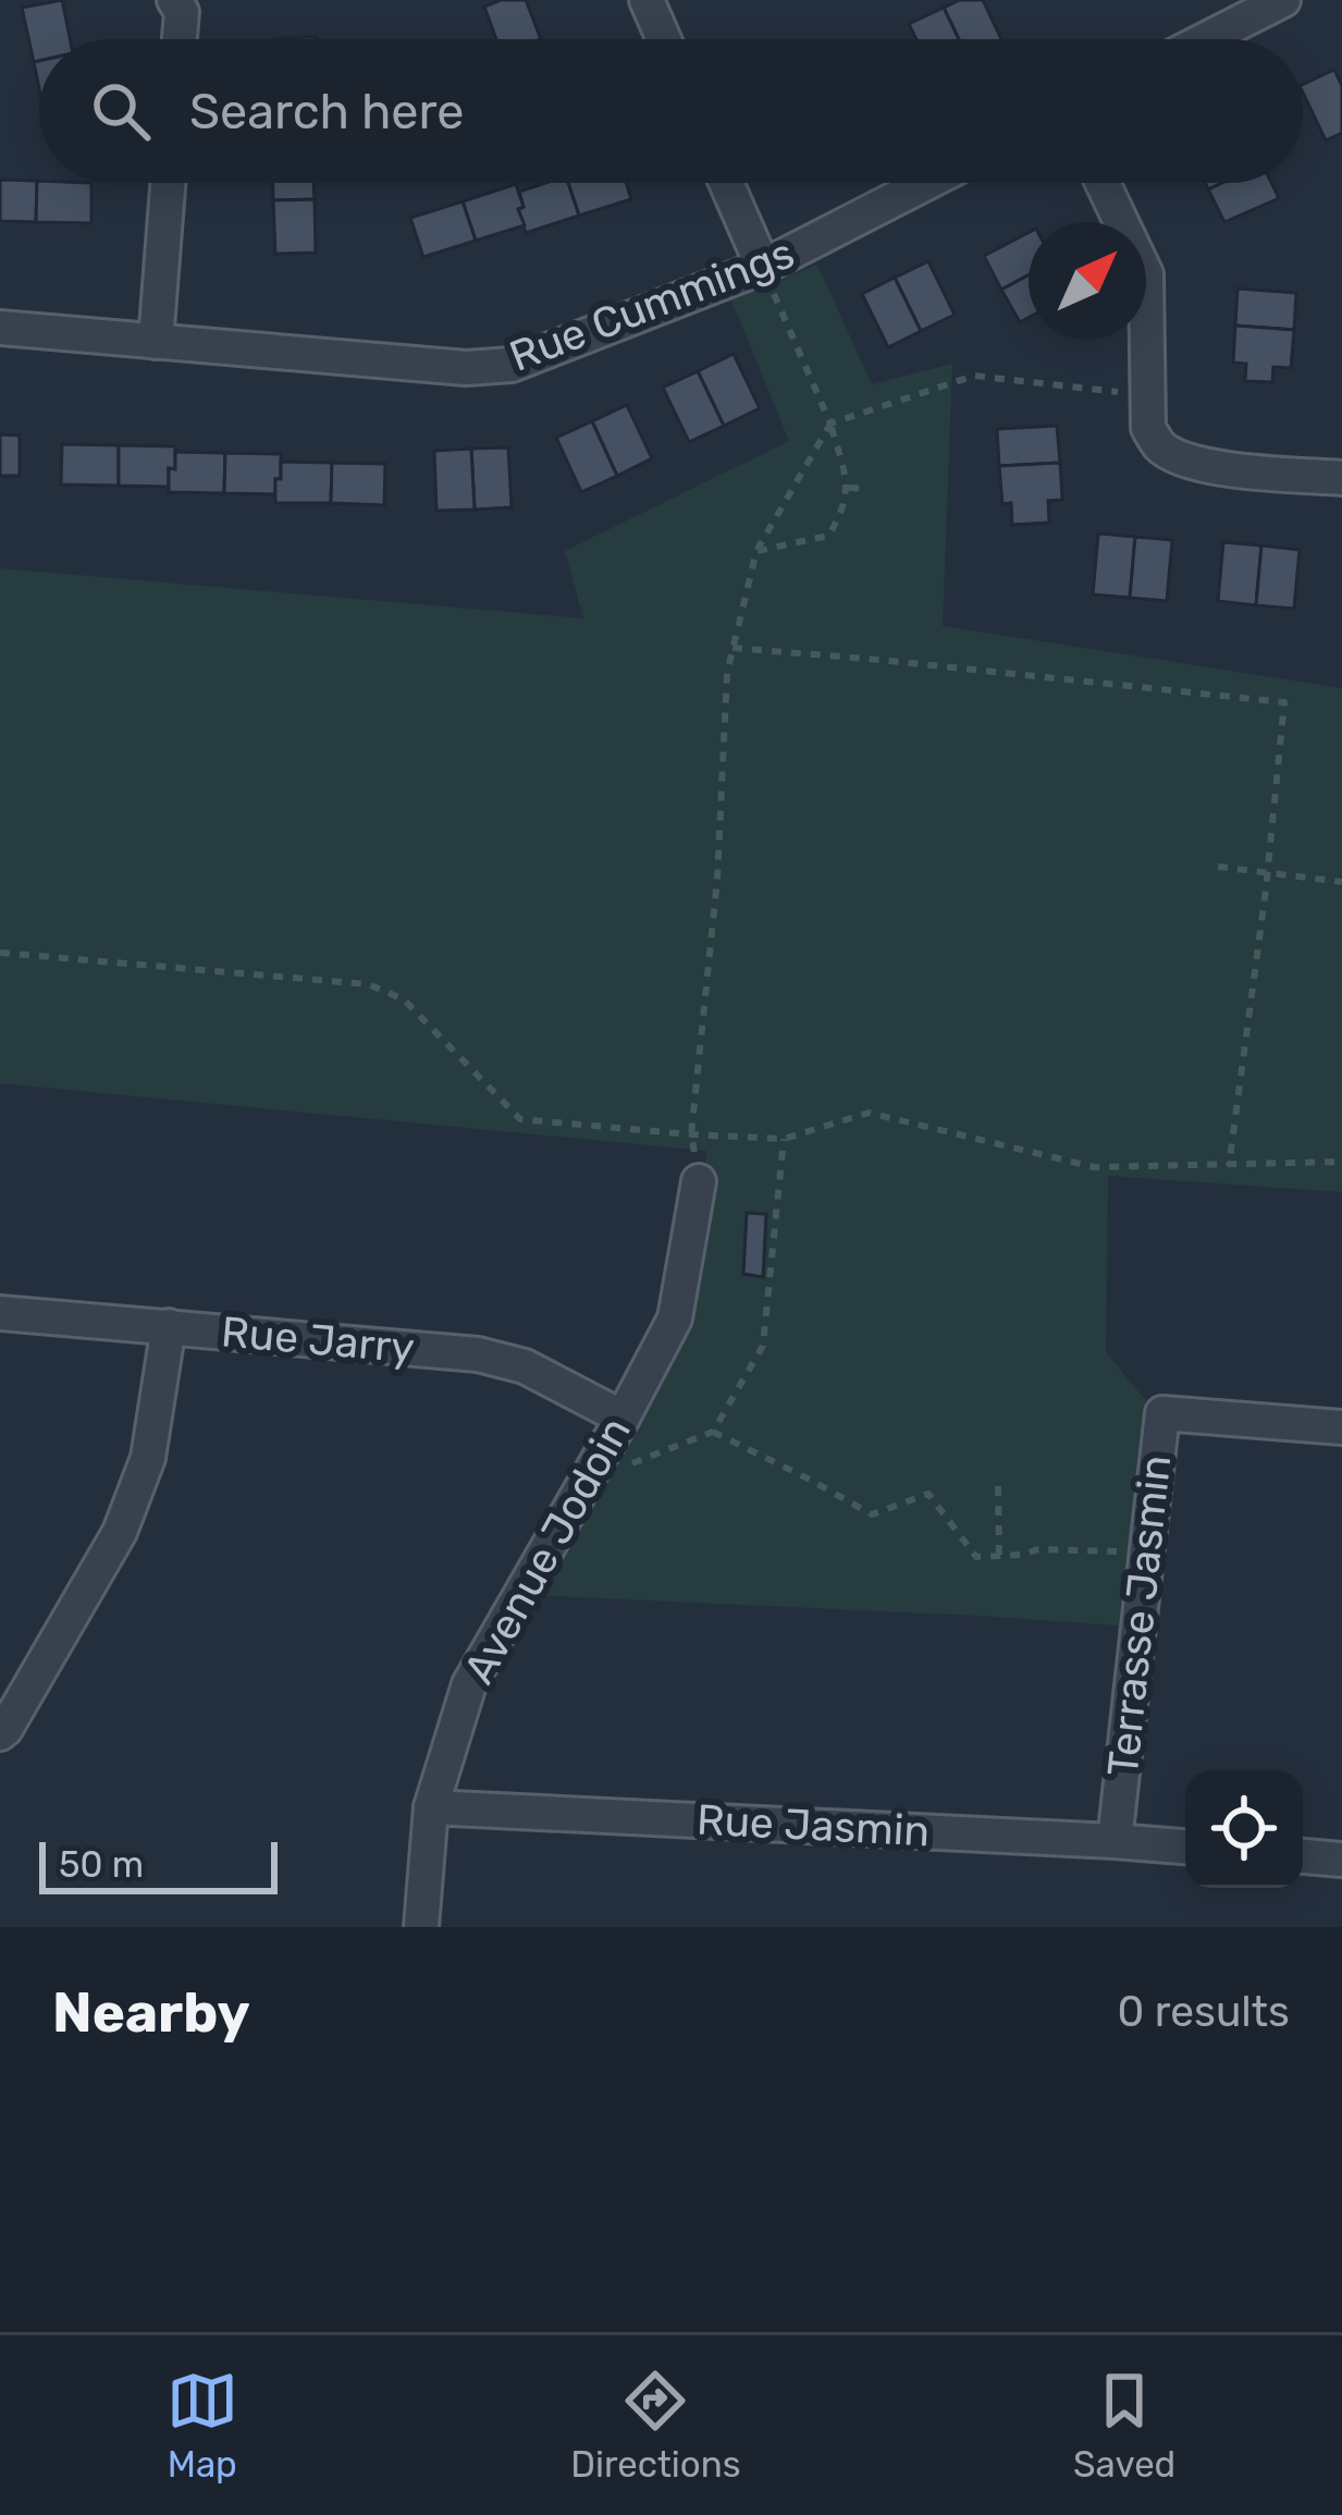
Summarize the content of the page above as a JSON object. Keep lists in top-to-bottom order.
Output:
{
  "streets": {
    "street": [
      "Rue Cummings",
      "Rue Jarry",
      "Avenue Jodoin",
      "Terrasse Jasmin",
      "Rue Jasmin"
    ]
  },
  "crossings": [
    ["Rue Jarry", "Avenue Jodoin"],
    ["Avenue Jodoin", "Rue Jasmin"],
    ["Terrasse Jasmin", "Rue Jasmin"]
  ],
  "scale_bar": "50 m",
  "north": "top right",
  "page": {
    "search": "Search here",
    "scale": "50 m",
    "heading": ["Nearby", "0 results"],
    "nav": ["Map", "Directions", "Saved"]
  }
}
